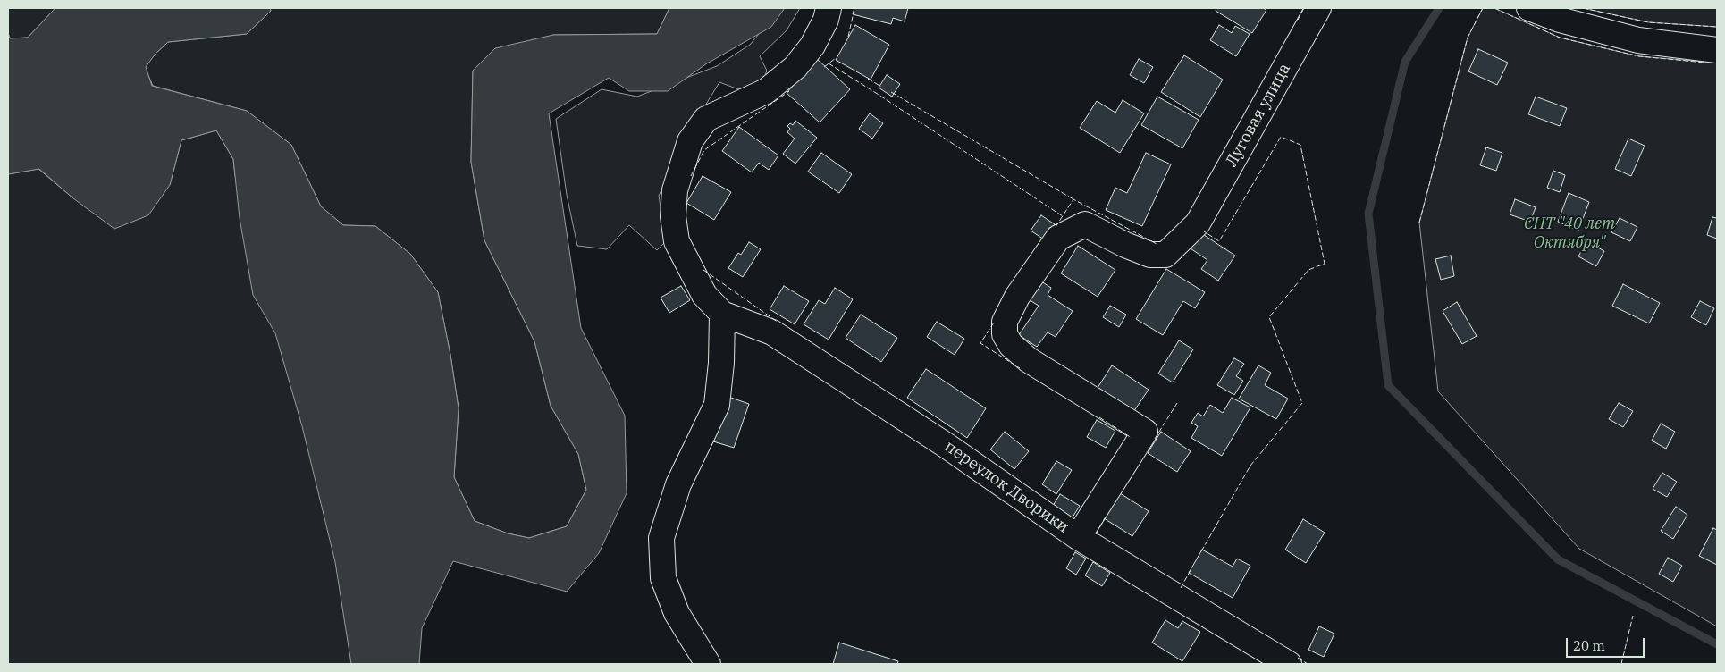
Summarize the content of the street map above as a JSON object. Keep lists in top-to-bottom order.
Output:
{
  "streets": {
    "street": ["Луговая улица", "переулок Дворики"]
  },
  "crossings": [
    ["Луговая улица", "переулок Дворики"]
  ],
  "parks": ["СНТ \"40 лет Октября\""],
  "scale_bar": "20 m"
}
